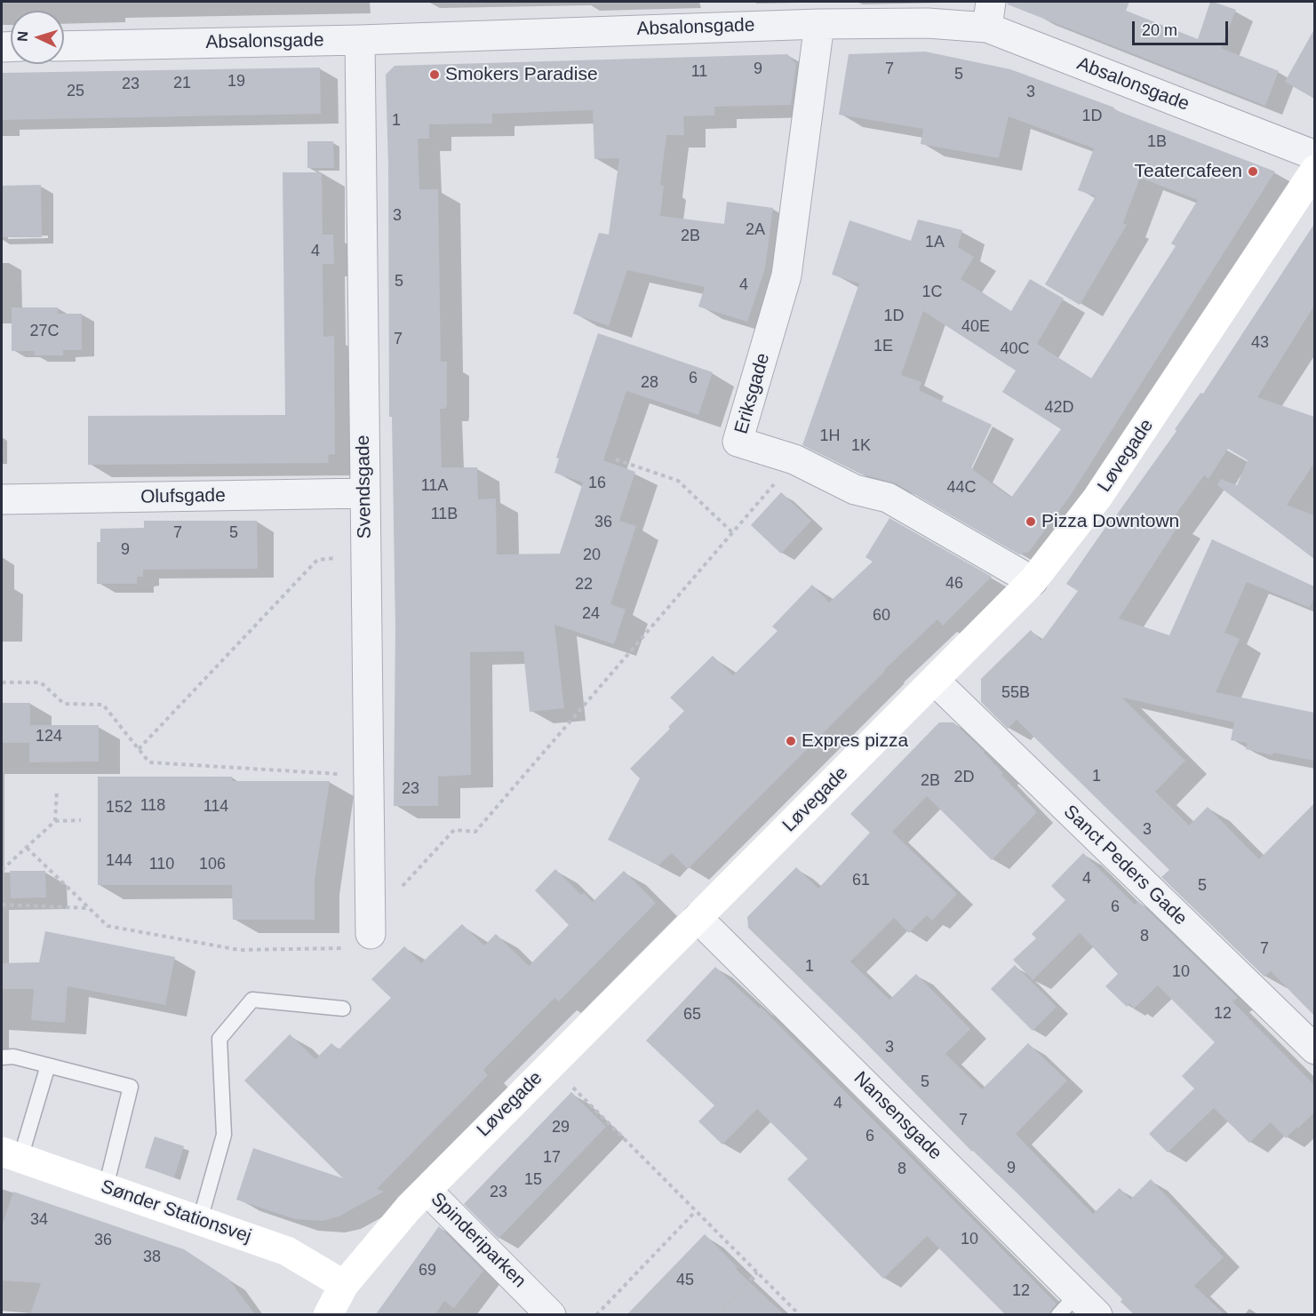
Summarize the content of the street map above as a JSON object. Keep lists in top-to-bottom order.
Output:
{
  "streets": {
    "street": [
      "Absalonsgade",
      "Eriksgade",
      "Løvegade",
      "Svendsgade",
      "Olufsgade",
      "Sanct Peders Gade",
      "Nansensgade",
      "Sønder Stationsvej",
      "Spinderiparken"
    ]
  },
  "crossings": [
    ["Absalonsgade", "Eriksgade"],
    ["Absalonsgade", "Svendsgade"],
    ["Eriksgade", "Løvegade"],
    ["Løvegade", "Sanct Peders Gade"],
    ["Løvegade", "Nansensgade"],
    ["Løvegade", "Sønder Stationsvej"],
    ["Løvegade", "Spinderiparken"],
    ["Svendsgade", "Olufsgade"]
  ],
  "places": [
    "Smokers Paradise",
    "Teatercafeen",
    "Pizza Downtown",
    "Expres pizza"
  ],
  "house_numbers": [
    "9",
    "7",
    "11",
    "5",
    "19",
    "21",
    "23",
    "25",
    "3",
    "1D",
    "1",
    "1B",
    "3",
    "2A",
    "2B",
    "1A",
    "4",
    "5",
    "4",
    "1C",
    "1D",
    "40E",
    "27C",
    "7",
    "43",
    "1E",
    "40C",
    "6",
    "28",
    "42D",
    "1H",
    "1K",
    "16",
    "11A",
    "44C",
    "11B",
    "36",
    "7",
    "5",
    "9",
    "20",
    "46",
    "22",
    "24",
    "60",
    "55B",
    "124",
    "1",
    "2D",
    "2B",
    "23",
    "118",
    "114",
    "152",
    "3",
    "144",
    "110",
    "106",
    "4",
    "61",
    "5",
    "6",
    "8",
    "7",
    "1",
    "10",
    "12",
    "65",
    "3",
    "5",
    "4",
    "7",
    "29",
    "6",
    "17",
    "9",
    "8",
    "15",
    "23",
    "34",
    "10",
    "36",
    "38",
    "69",
    "45",
    "12"
  ],
  "scale_bar": "20 m",
  "north": "left"
}
